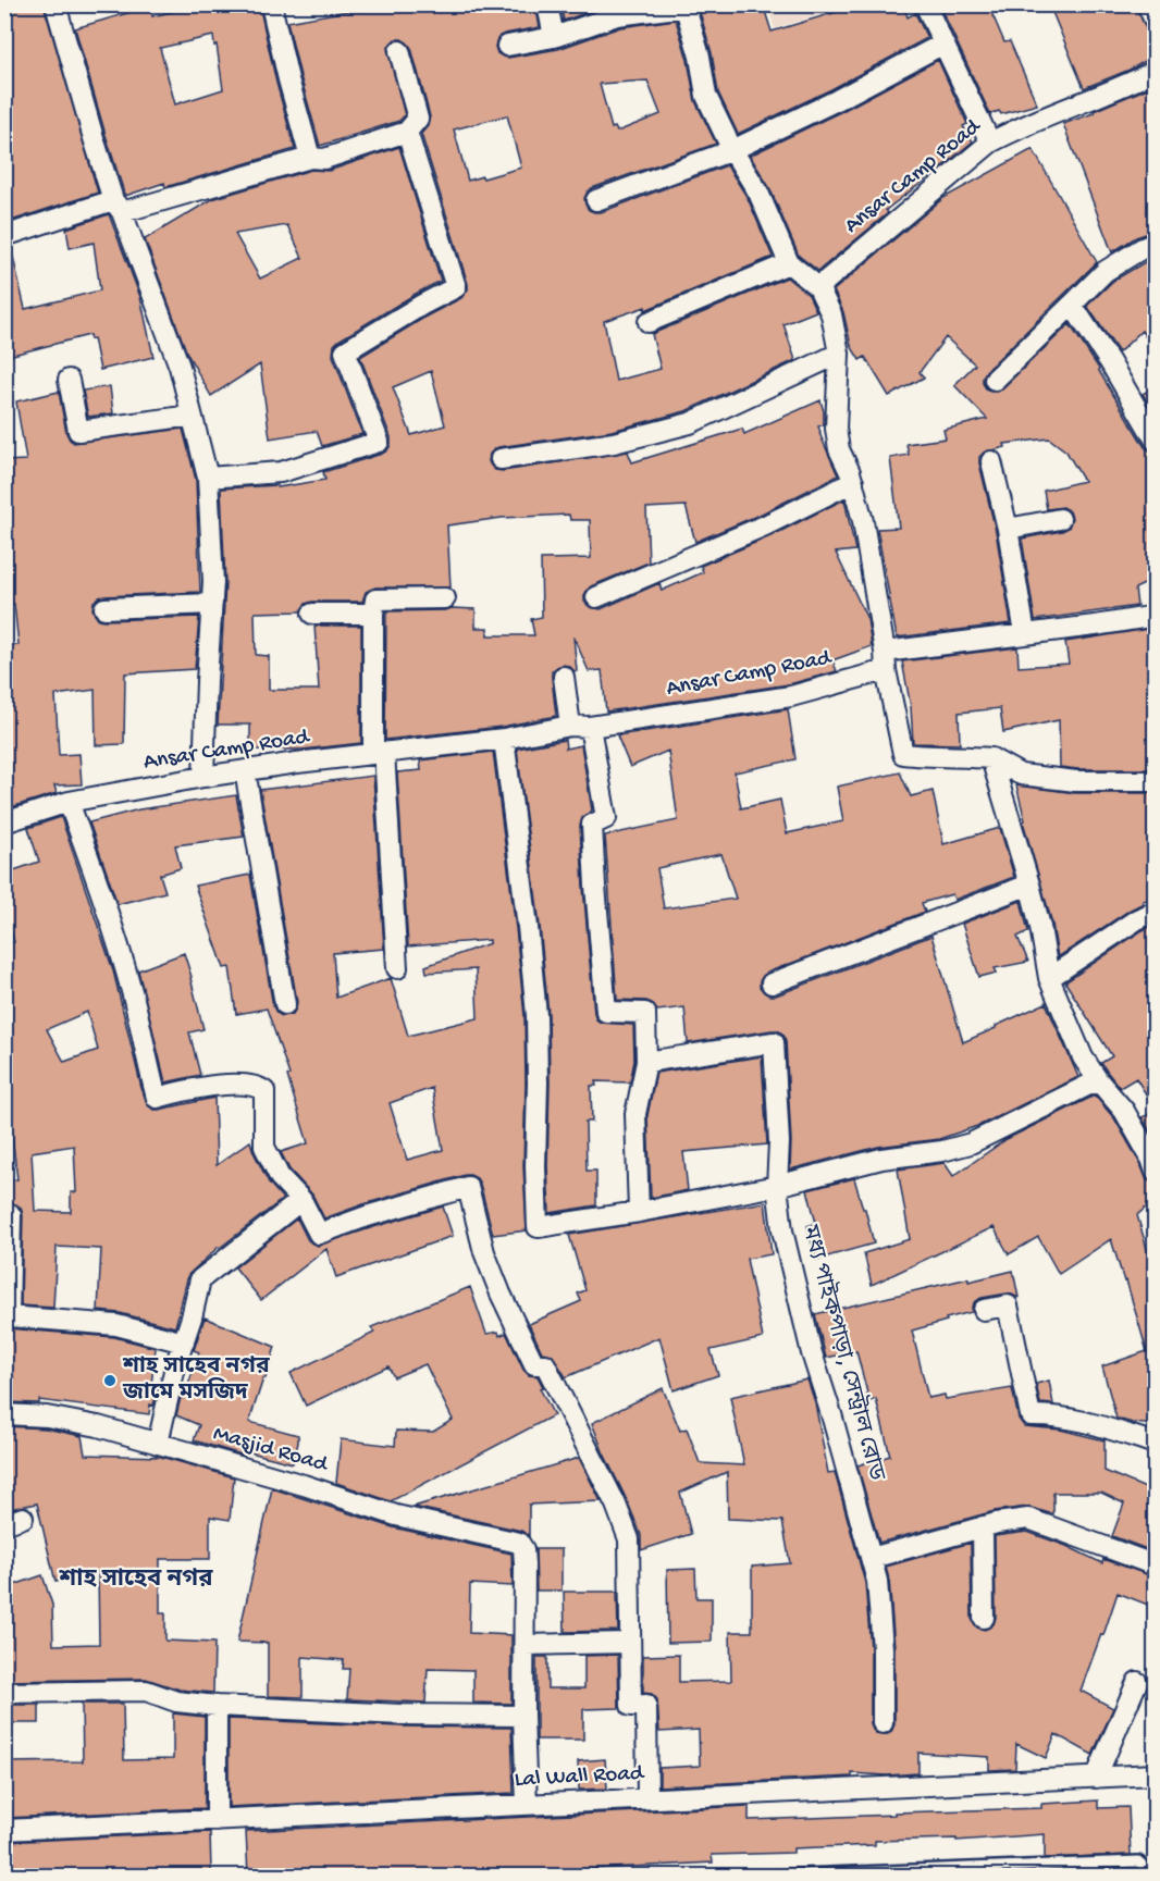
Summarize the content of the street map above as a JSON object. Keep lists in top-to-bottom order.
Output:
{
  "streets": {
    "street": [
      "Ansar Camp Road",
      "মধ্য পাইকপাড়া, সেন্ট্রাল রোড",
      "Masjid Road",
      "Lal Wall Road"
    ]
  },
  "districts": ["শাহ সাহেব নগর"],
  "places": ["শাহ সাহেব নগর জামে মসজিদ"]
}
